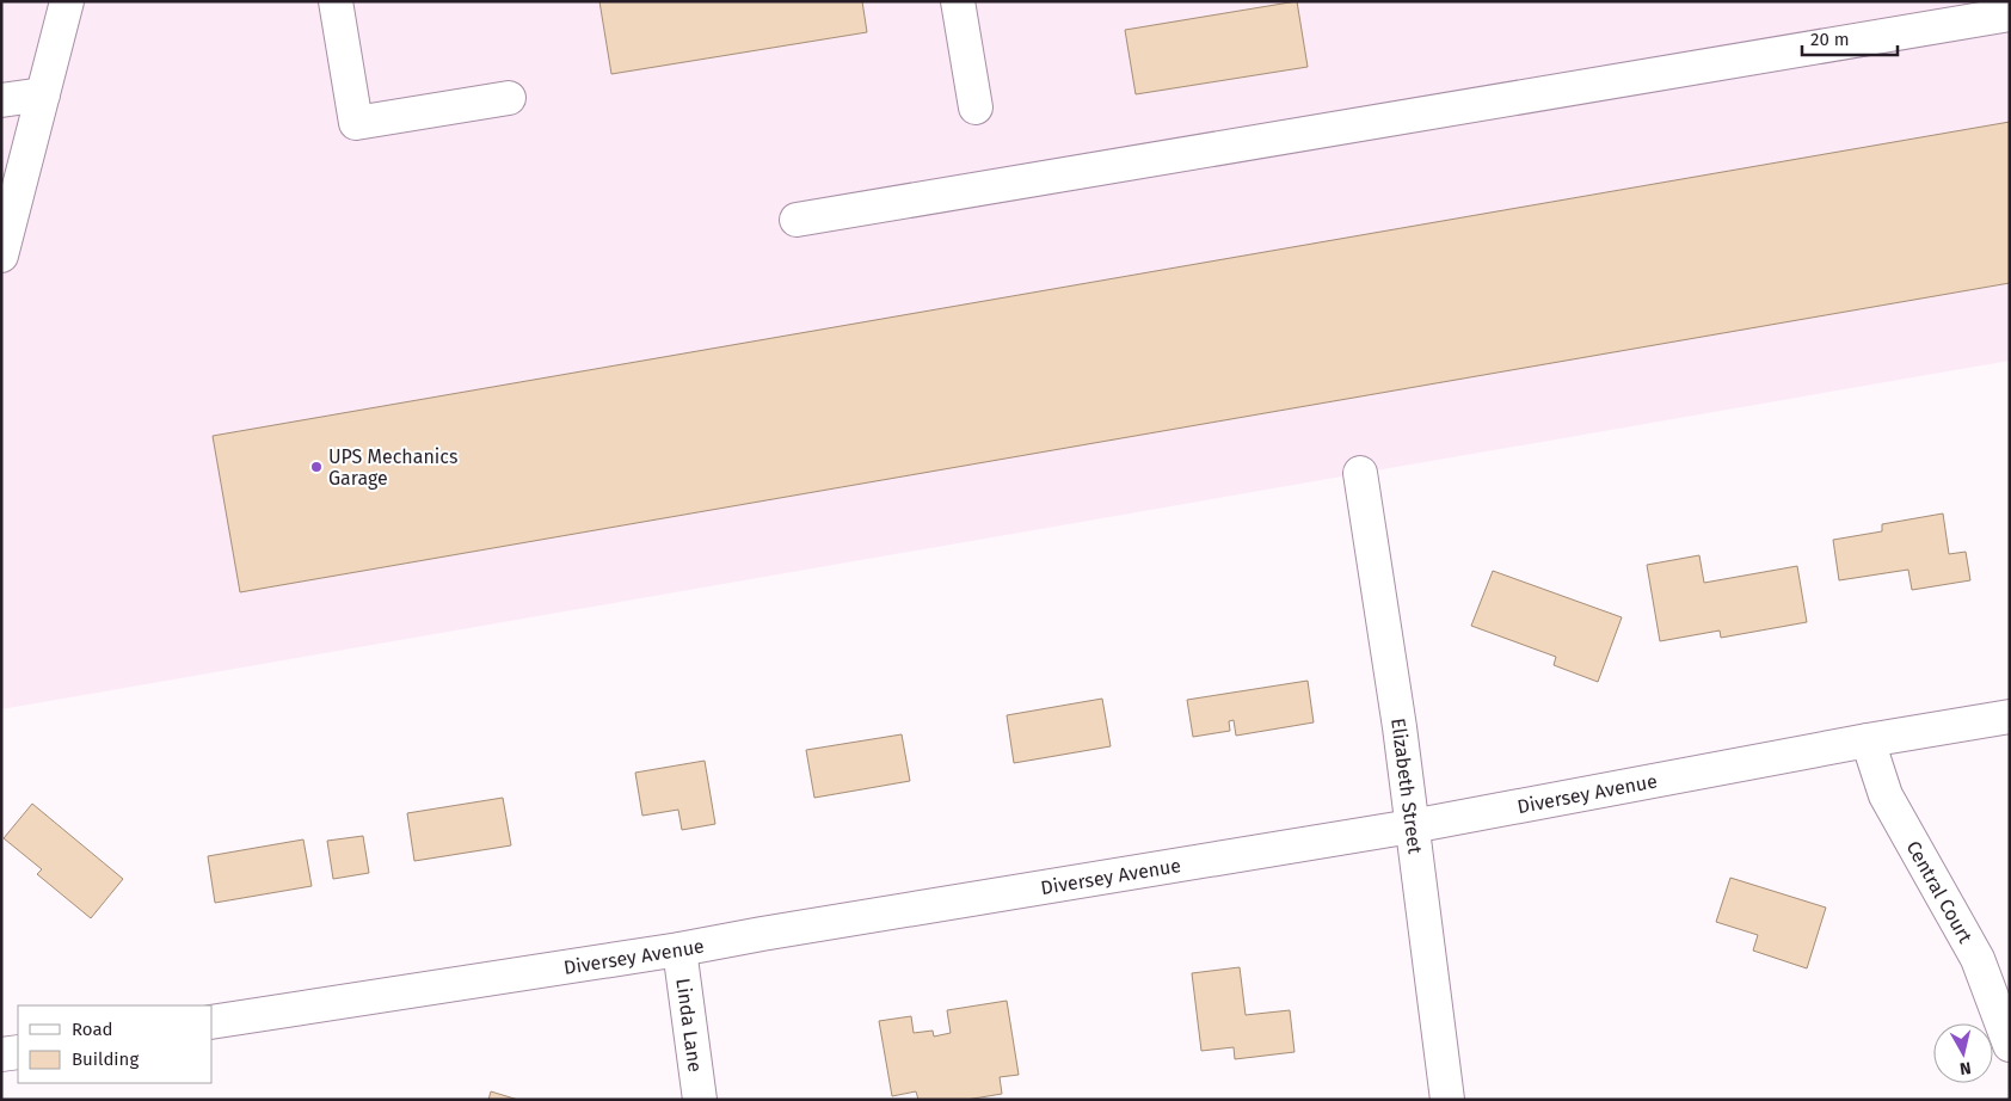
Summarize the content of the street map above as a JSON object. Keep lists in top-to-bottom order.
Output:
{
  "streets": {
    "street": [
      "Elizabeth Street",
      "Diversey Avenue",
      "Central Court",
      "Linda Lane"
    ]
  },
  "crossings": [
    ["Elizabeth Street", "Diversey Avenue"],
    ["Diversey Avenue", "Central Court"],
    ["Diversey Avenue", "Linda Lane"]
  ],
  "places": ["UPS Mechanics Garage"],
  "legend": ["Road", "Building"],
  "scale_bar": "20 m",
  "north": "bottom"
}
